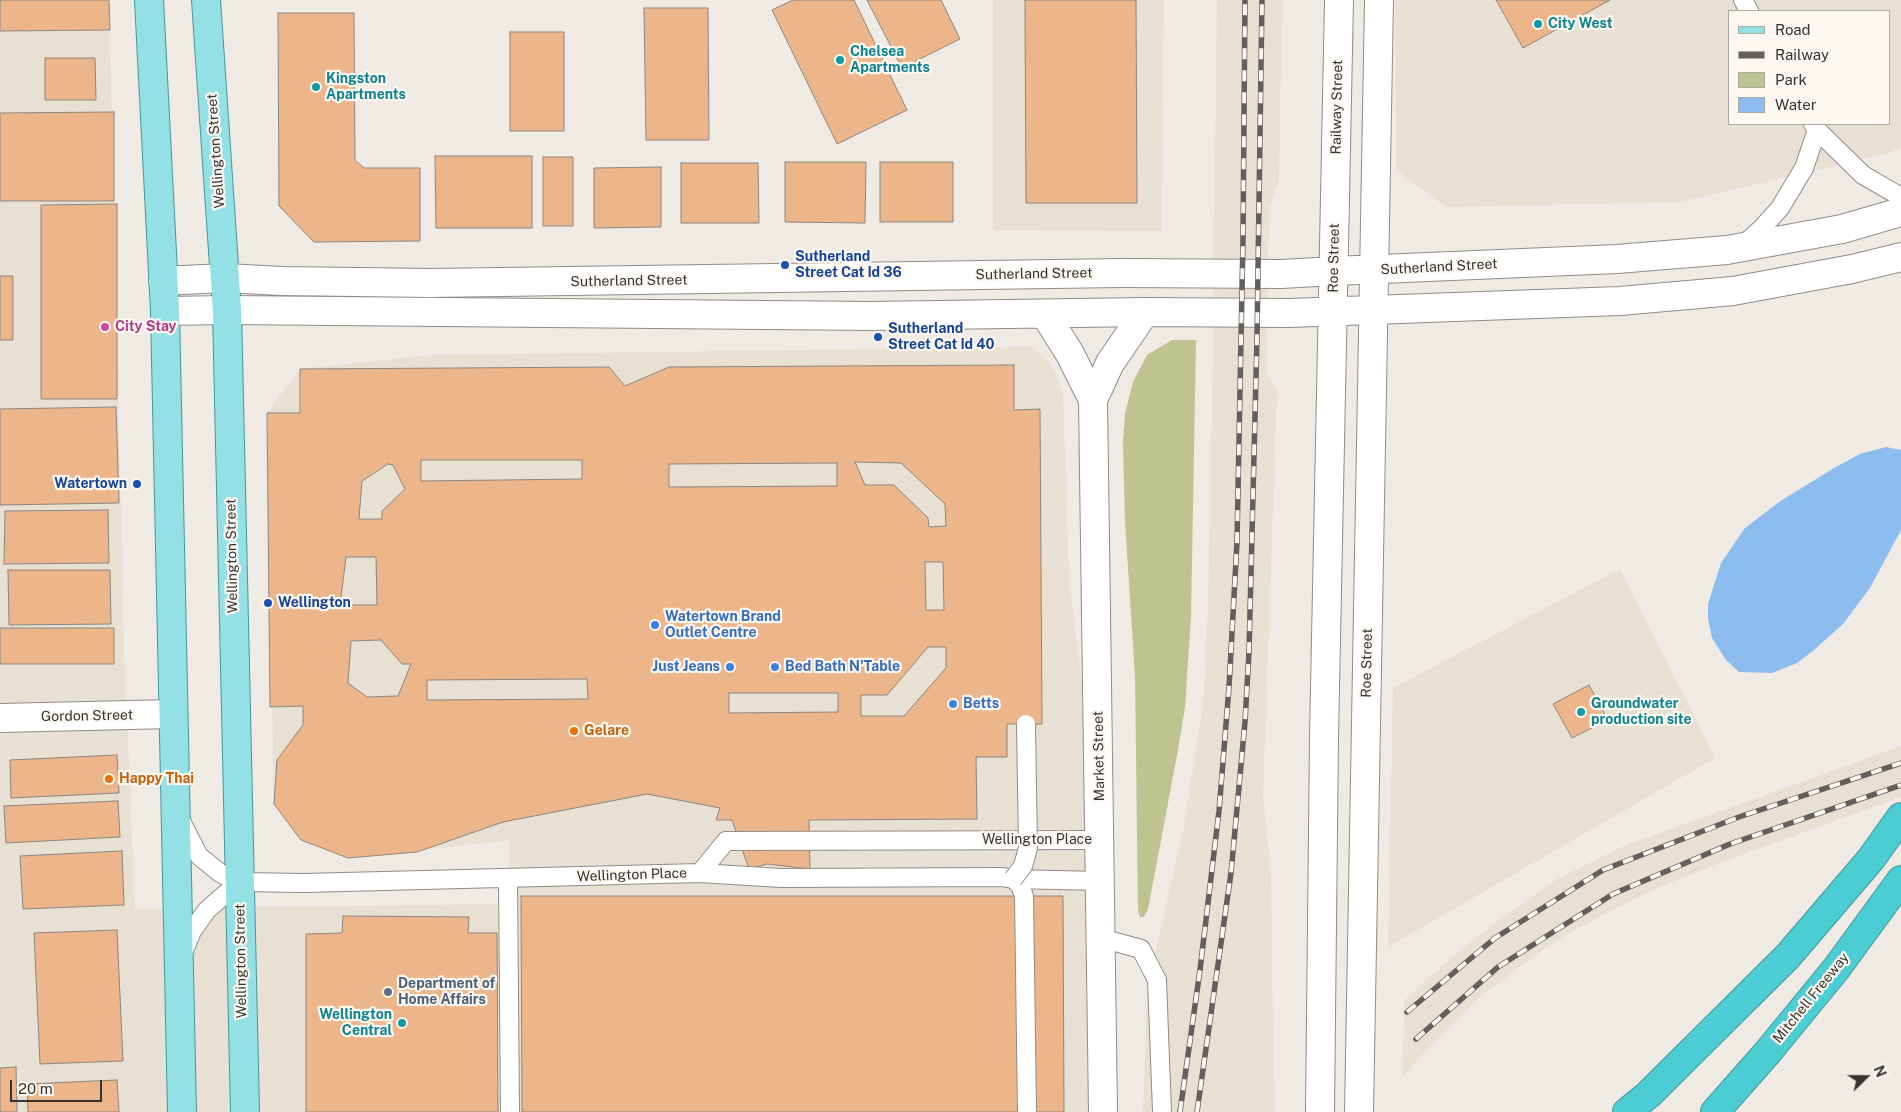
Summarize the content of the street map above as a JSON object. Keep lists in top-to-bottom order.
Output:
{
  "streets": {
    "highway": ["Mitchell Freeway"],
    "main road": [
      "Railway Street",
      "Wellington Street",
      "Roe Street",
      "Sutherland Street",
      "Gordon Street",
      "Market Street"
    ],
    "lane": ["Wellington Place"]
  },
  "crossings": [
    ["Railway Street", "Roe Street"],
    ["Wellington Street", "Sutherland Street"],
    ["Wellington Street", "Wellington Place"],
    ["Roe Street", "Sutherland Street"],
    ["Market Street", "Wellington Place"]
  ],
  "places": [
    "City West",
    "Chelsea Apartments",
    "Kingston Apartments",
    "Sutherland Street Cat Id 36",
    "City Stay",
    "Sutherland Street Cat Id 40",
    "Watertown",
    "Wellington",
    "Watertown Brand Outlet Centre",
    "Just Jeans",
    "Bed Bath N'Table",
    "Betts",
    "Groundwater production site",
    "Gelare",
    "Happy Thai",
    "Department of Home Affairs",
    "Wellington Central"
  ],
  "legend": [
    "Road",
    "Railway",
    "Park",
    "Water"
  ],
  "scale_bar": "20 m",
  "north": "right"
}
